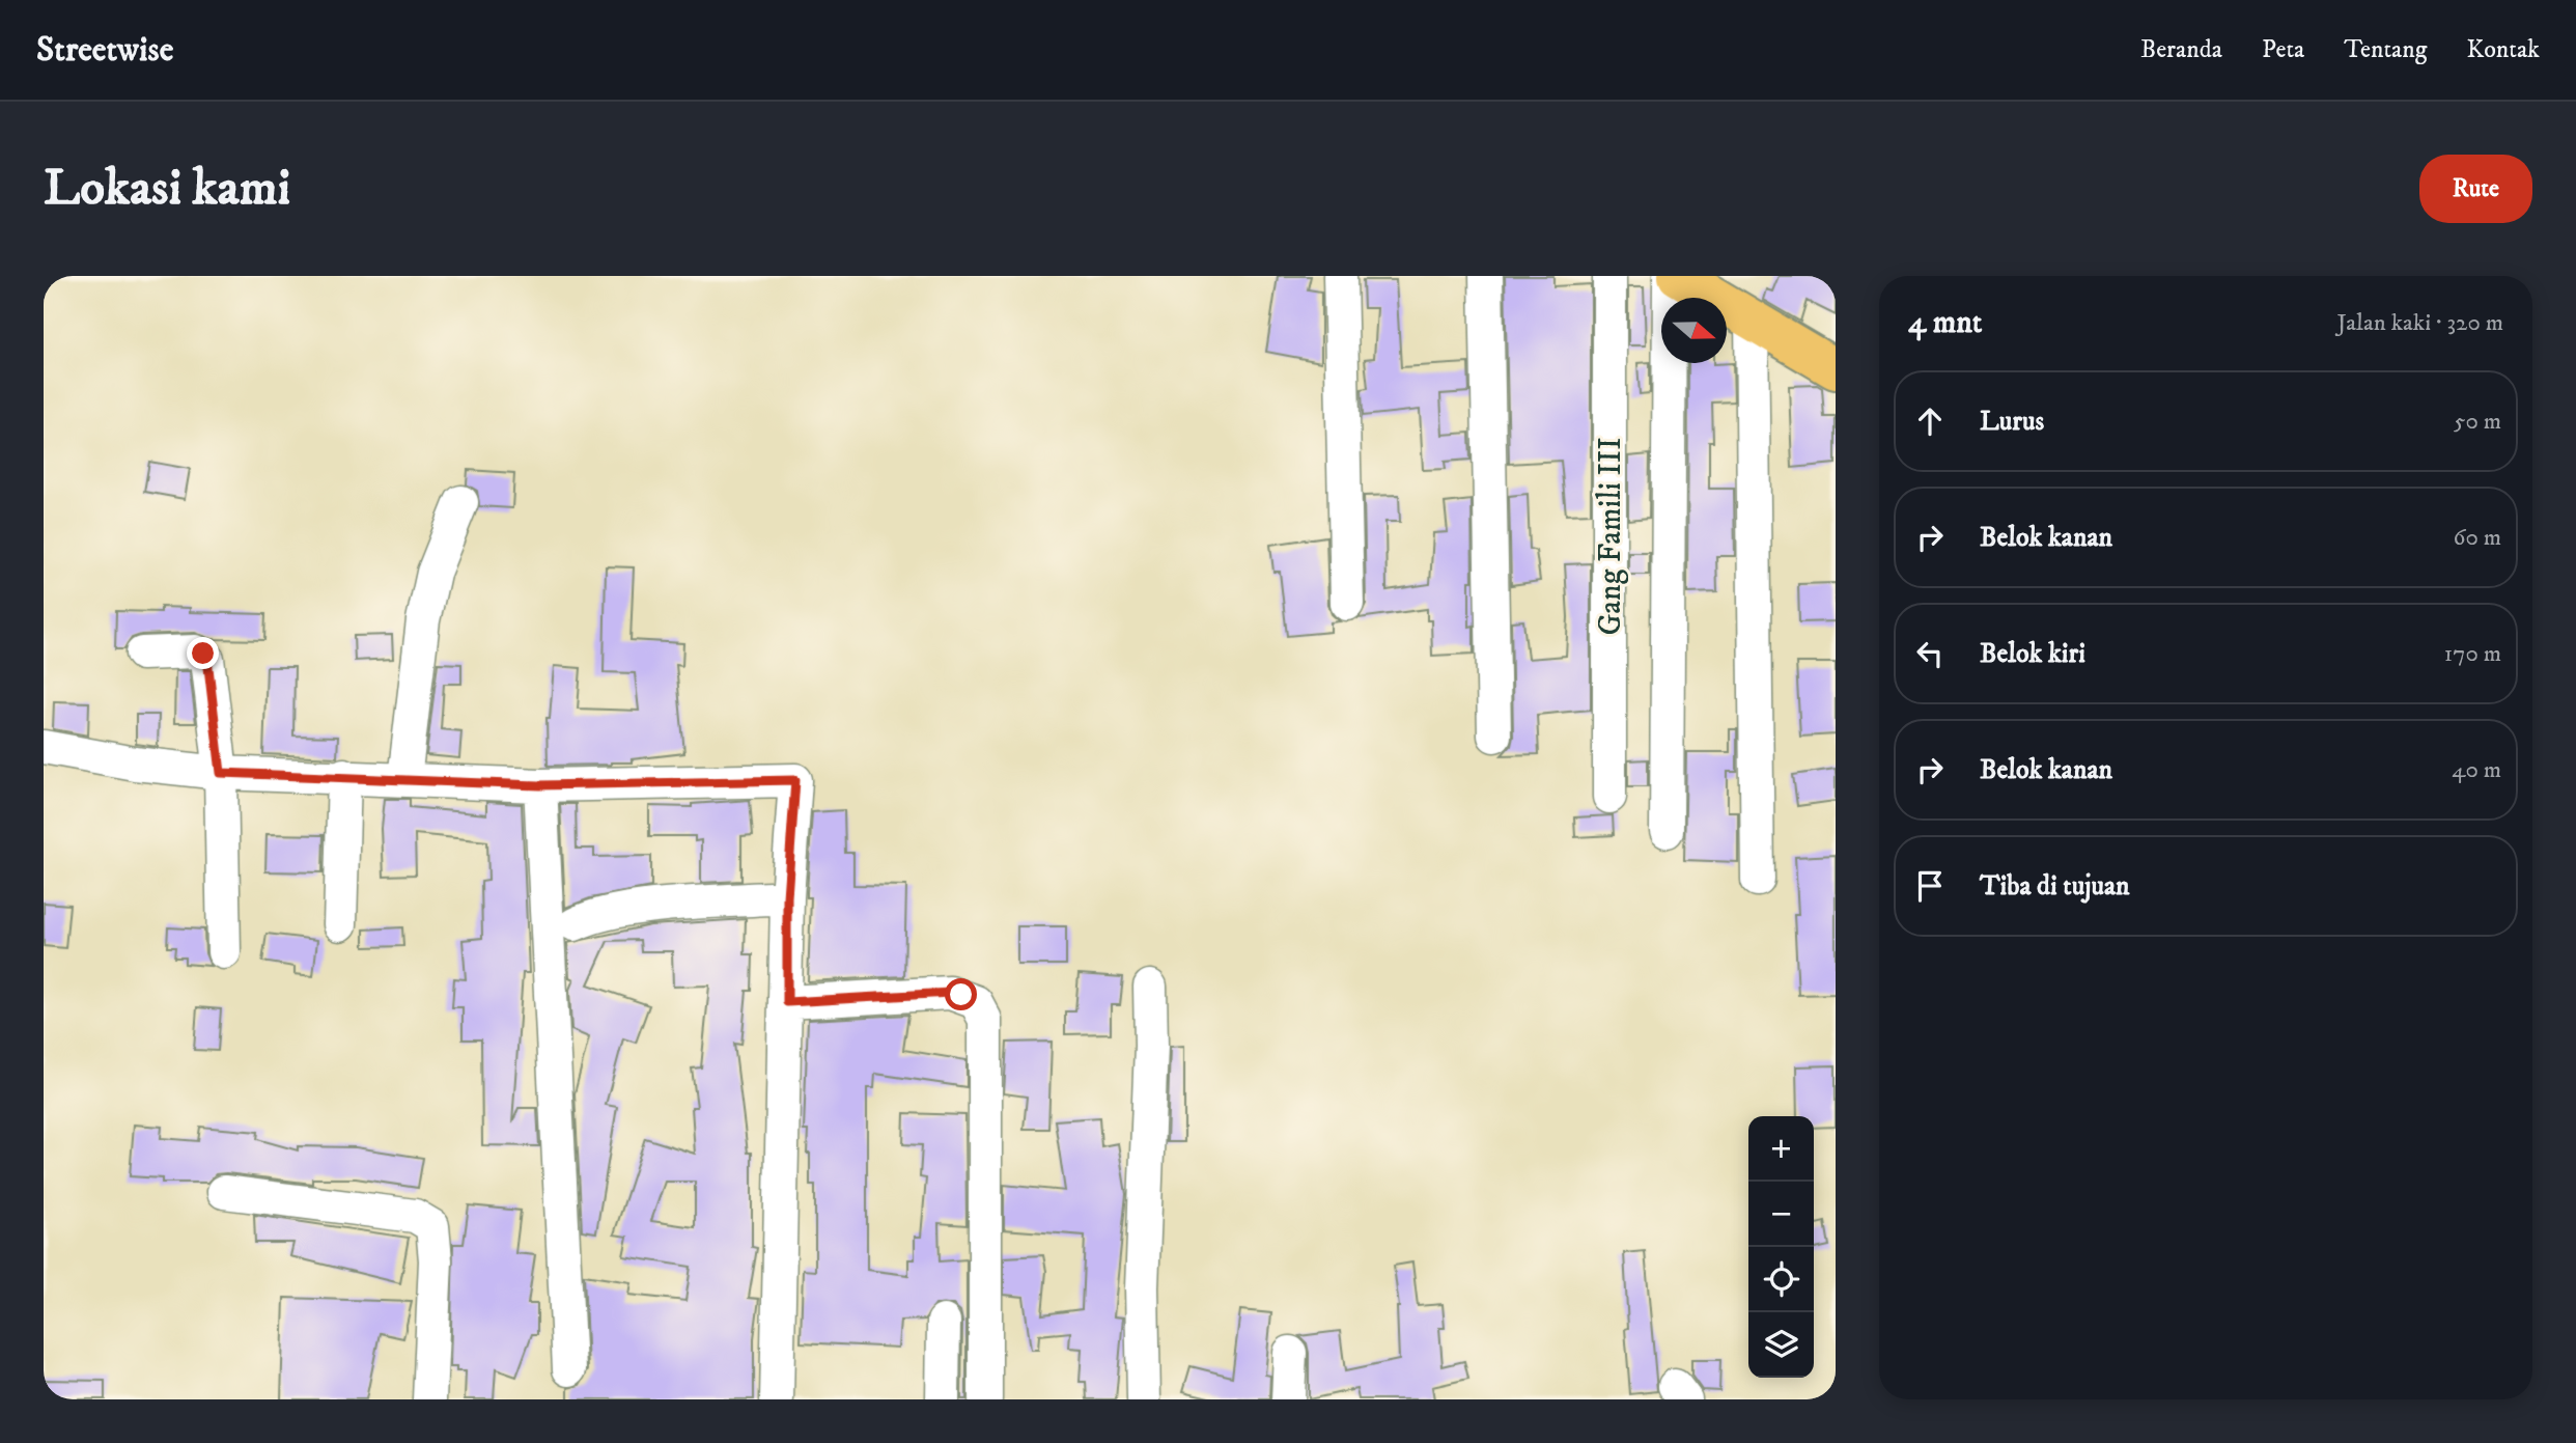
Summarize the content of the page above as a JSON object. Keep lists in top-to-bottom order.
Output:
{
  "streets": {
    "street": ["Gang Famili III"]
  },
  "north": "right",
  "page": {
    "header": "Streetwise",
    "nav": [
      "Beranda",
      "Peta",
      "Tentang",
      "Kontak"
    ],
    "buttons": "Rute",
    "title": "Lokasi kami",
    "heading": ["4 mnt", "Jalan kaki · 320 m"],
    "list": [
      ["Lurus", "50 m"],
      ["Belok kanan", "60 m"],
      ["Belok kiri", "170 m"],
      ["Belok kanan", "40 m"],
      "Tiba di tujuan"
    ],
    "map_buttons": ["+", "−"]
  }
}
